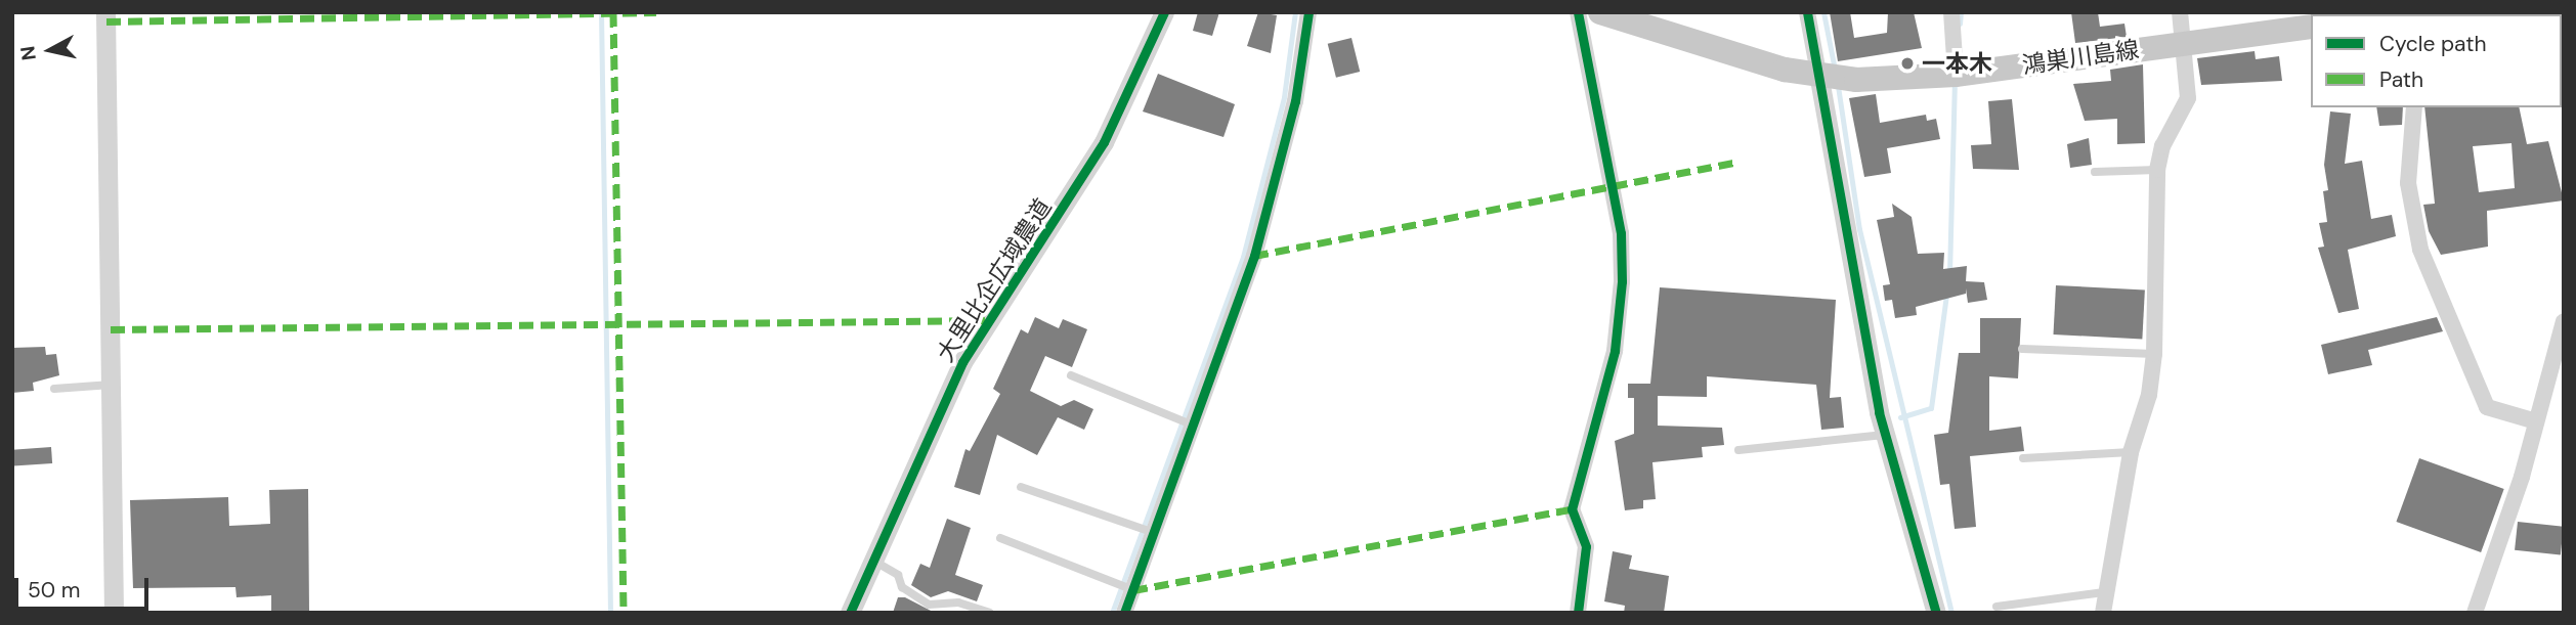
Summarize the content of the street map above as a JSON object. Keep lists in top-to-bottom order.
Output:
{
  "streets": {
    "main road": ["鴻巣川島線"],
    "street": ["大里比企広域農道"]
  },
  "places": ["一本木"],
  "legend": ["Cycle path", "Path"],
  "scale_bar": "50 m",
  "north": "left"
}
